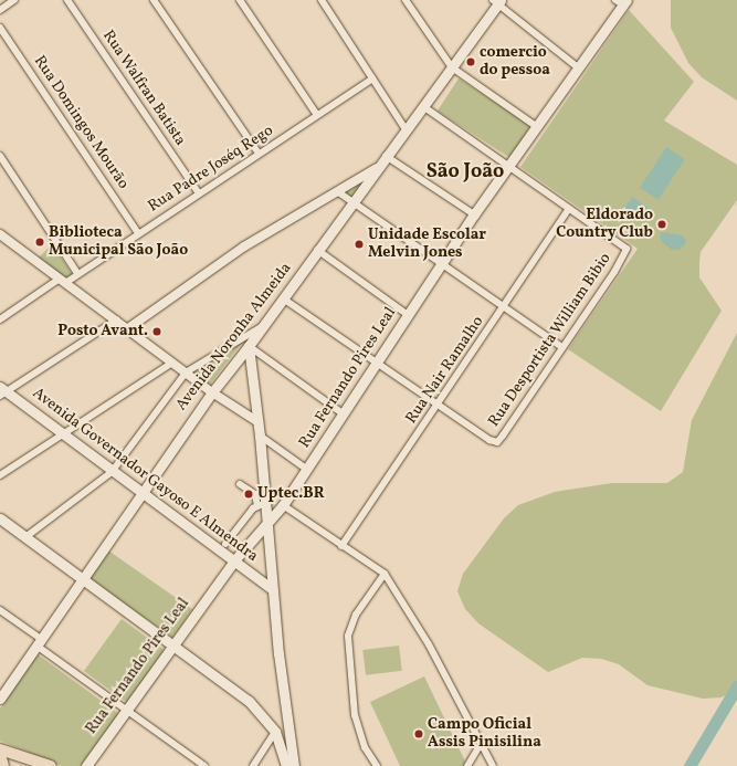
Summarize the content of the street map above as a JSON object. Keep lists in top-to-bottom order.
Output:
{
  "streets": {
    "main road": ["Avenida Noronha Almeida", "Rua Fernando Pires Leal", "Avenida Governador Gayoso E Almendra"],
    "street": [
      "Rua Walfran Batista",
      "Rua Domingos Mourão",
      "Rua Padre Joséq Rego",
      "Rua Desportista William Bibio",
      "Rua Nair Ramalho"
    ]
  },
  "crossings": [
    ["Rua Walfran Batista", "Rua Padre Joséq Rego"],
    ["Rua Domingos Mourão", "Rua Padre Joséq Rego"],
    ["Avenida Noronha Almeida", "Avenida Governador Gayoso E Almendra"],
    ["Rua Desportista William Bibio", "Rua Nair Ramalho"],
    ["Rua Fernando Pires Leal", "Avenida Governador Gayoso E Almendra"]
  ],
  "districts": ["São João"],
  "places": [
    "comercio do pessoa",
    "Eldorado Country Club",
    "Biblioteca Municipal São João",
    "Unidade Escolar Melvin Jones",
    "Posto Avant.",
    "Uptec.BR",
    "Campo Oficial Assis Pinisilina"
  ]
}
